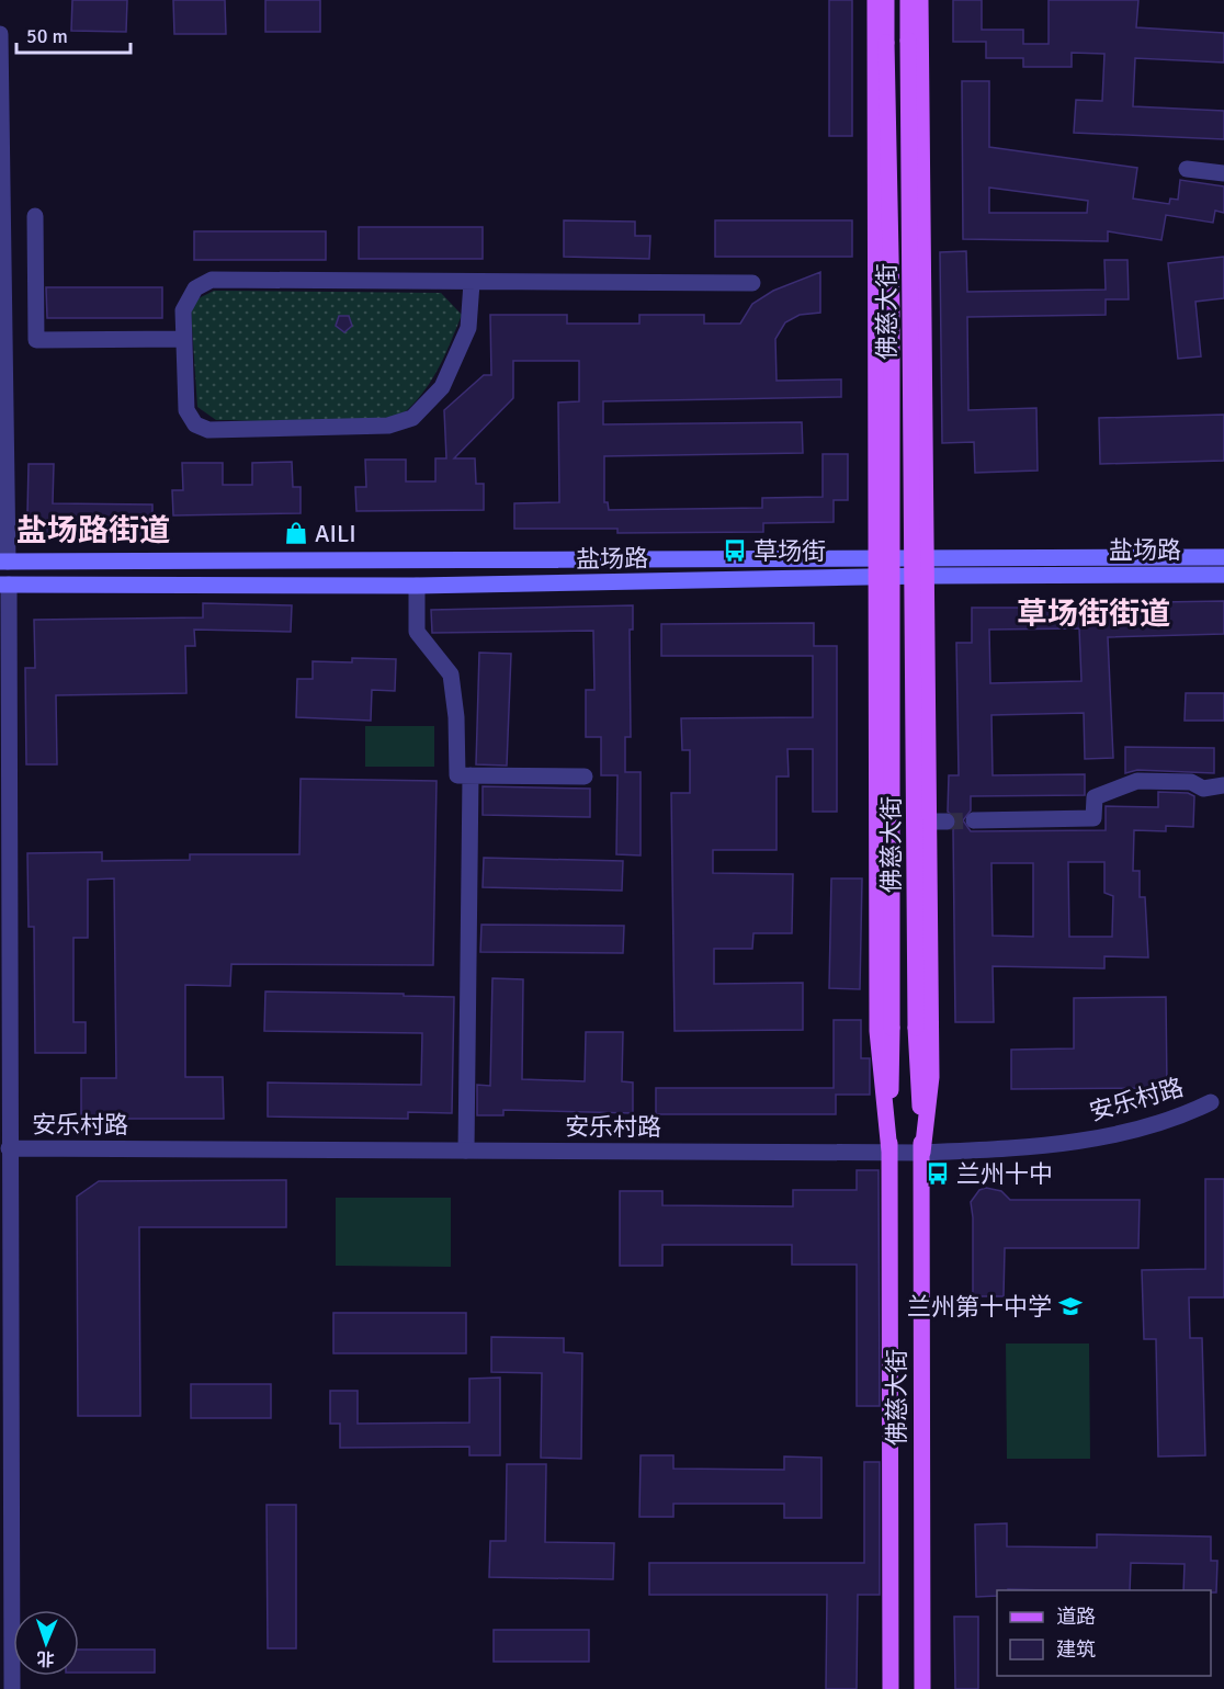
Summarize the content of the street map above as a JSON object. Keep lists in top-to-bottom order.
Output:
{
  "streets": {
    "main road": ["佛慈大街", "盐场路"],
    "street": ["安乐村路"]
  },
  "crossings": [
    ["佛慈大街", "安乐村路"]
  ],
  "districts": ["盐场路街道", "草场街街道"],
  "places": {
    "shop": ["AILI"],
    "bus stop": ["草场街", "兰州十中"],
    "school or university": ["兰州第十中学"]
  },
  "legend": ["道路", "建筑"],
  "scale_bar": "50 m",
  "north": "bottom"
}
